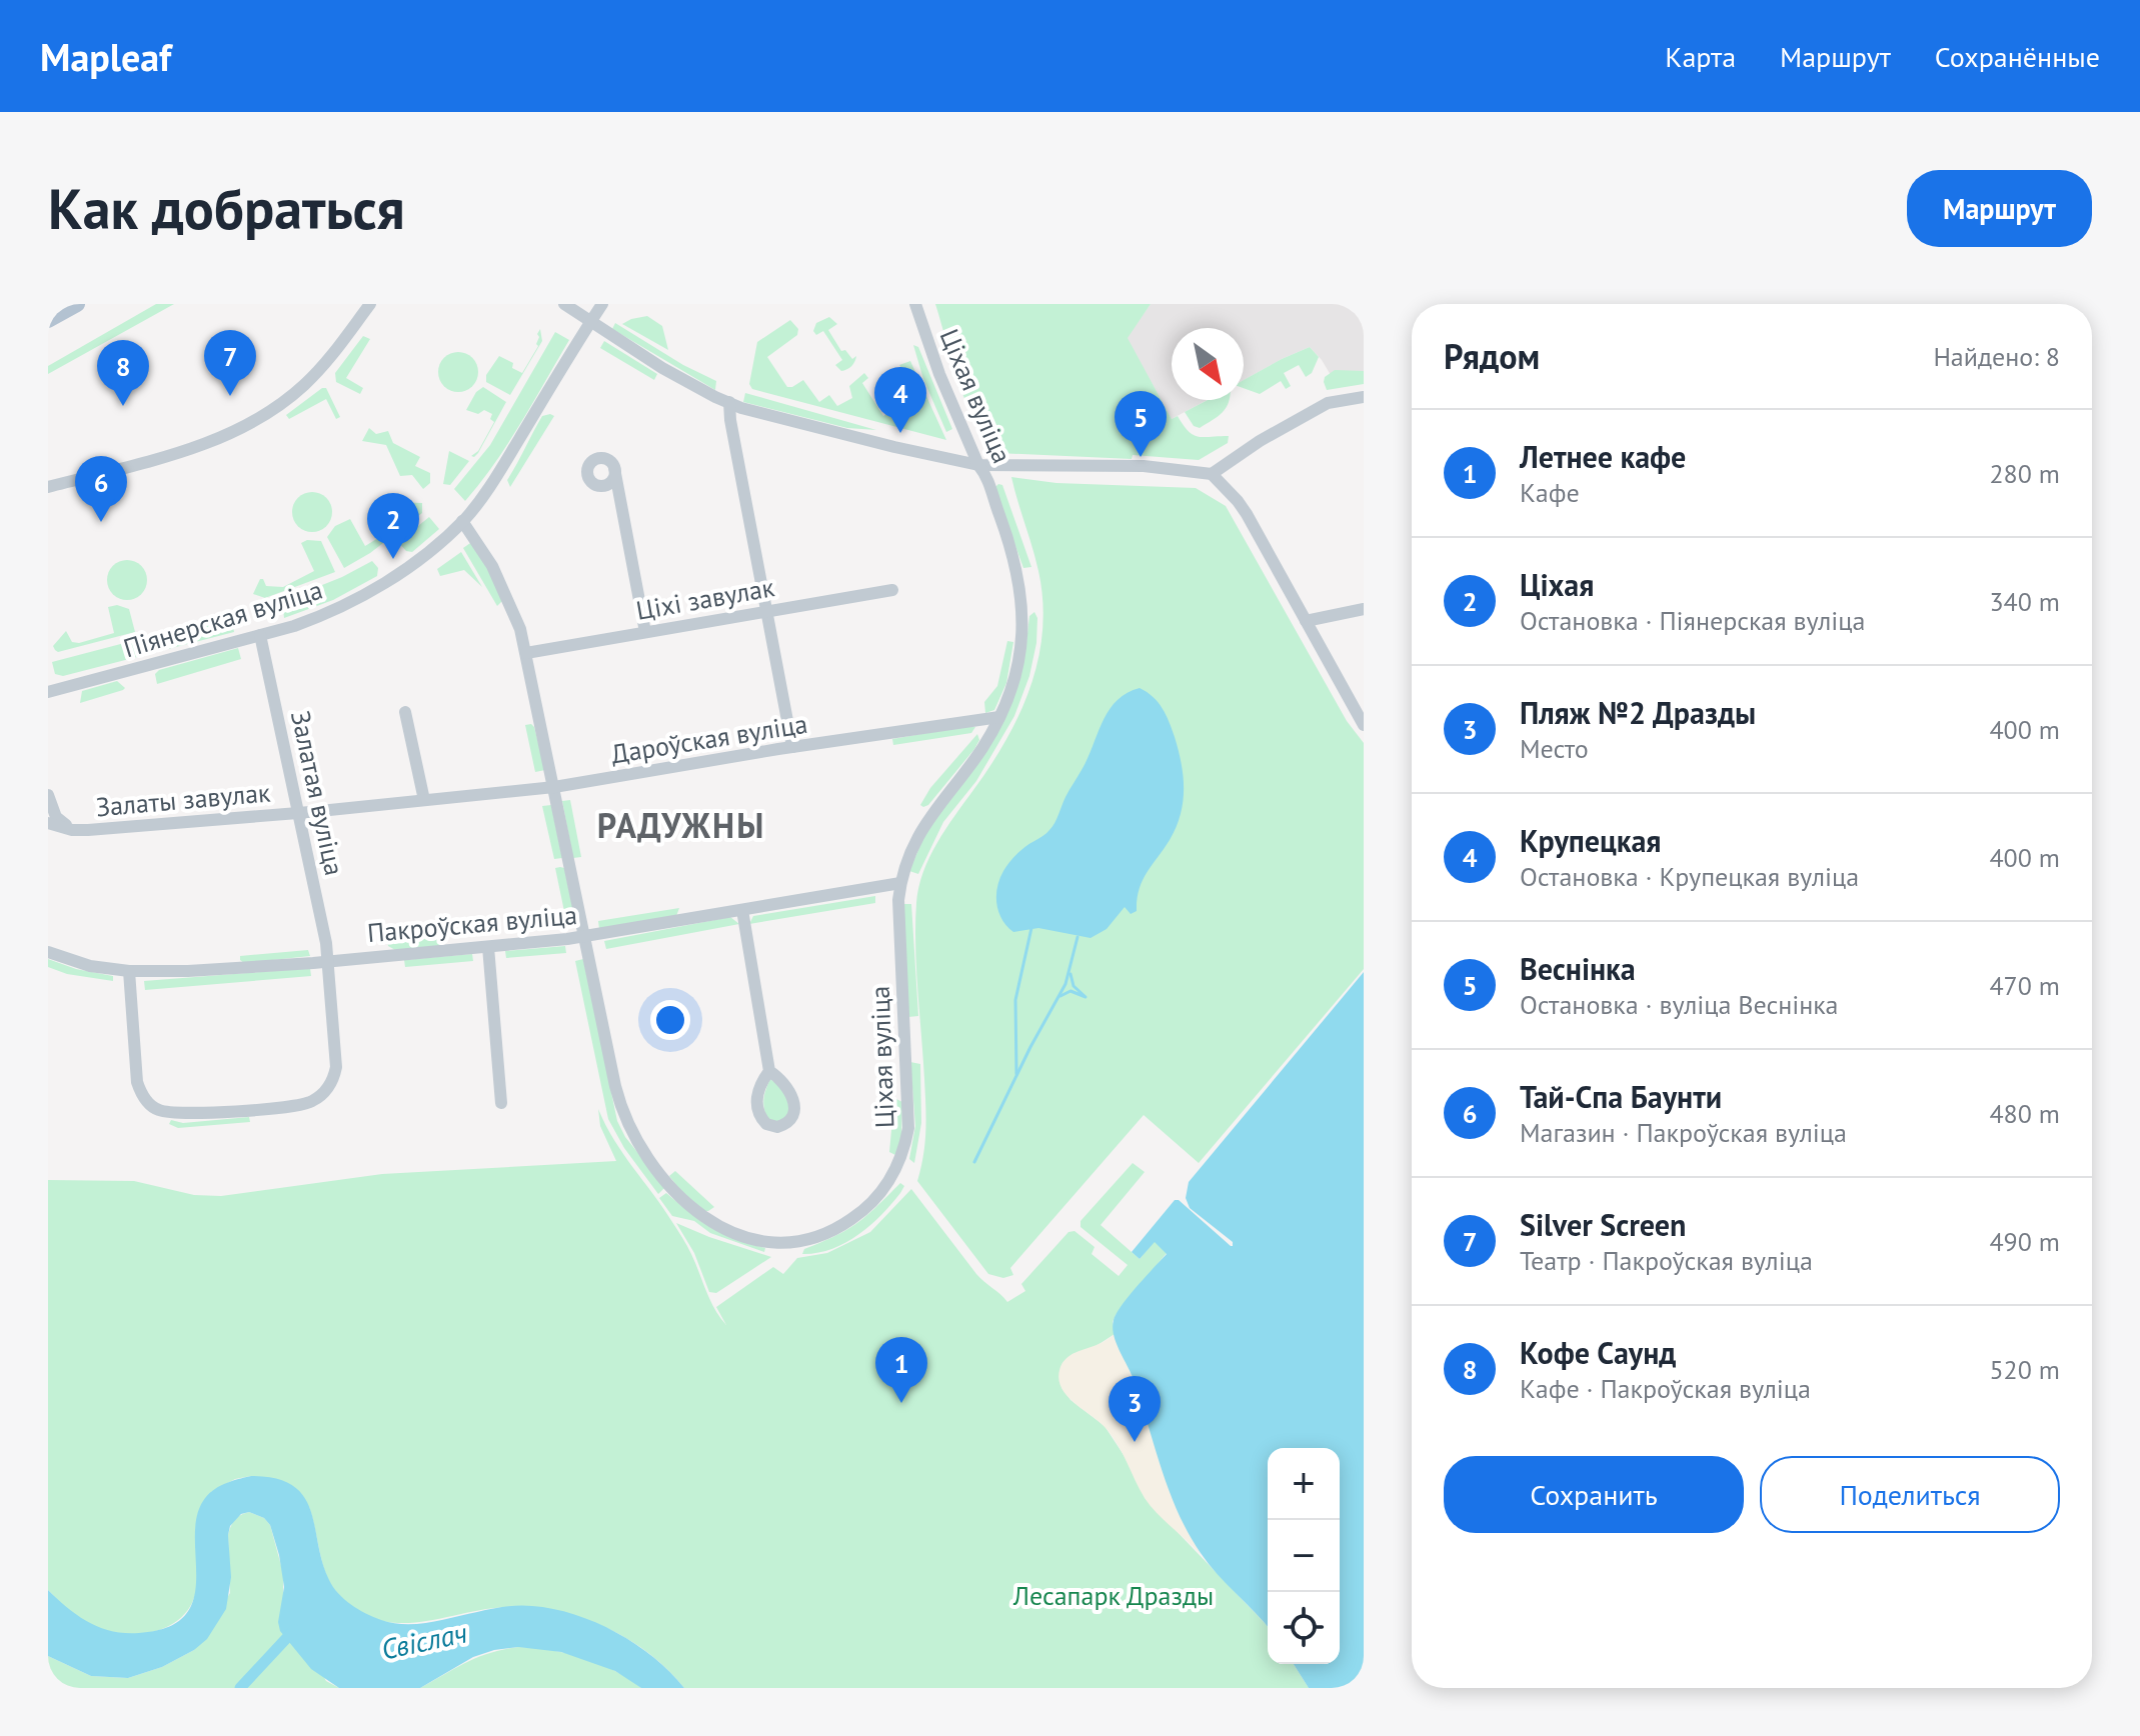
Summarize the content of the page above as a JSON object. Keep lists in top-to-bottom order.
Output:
{
  "streets": {
    "street": [
      "Ціхая вуліца",
      "Ціхі завулак",
      "Піянерская вуліца",
      "Дароўская вуліца",
      "Залатая вуліца",
      "Залаты завулак",
      "Пакроўская вуліца"
    ]
  },
  "crossings": [
    ["Ціхая вуліца", "Ціхі завулак"],
    ["Ціхая вуліца", "Піянерская вуліца"],
    ["Ціхая вуліца", "Дароўская вуліца"],
    ["Ціхая вуліца", "Пакроўская вуліца"],
    ["Піянерская вуліца", "Залатая вуліца"],
    ["Дароўская вуліца", "Залатая вуліца"],
    ["Дароўская вуліца", "Залаты завулак"],
    ["Залатая вуліца", "Залаты завулак"],
    ["Залатая вуліца", "Пакроўская вуліца"]
  ],
  "districts": ["РАДУЖНЫ"],
  "water": ["Свіслач"],
  "parks": ["Лесапарк Дразды"],
  "north": "bottom right",
  "page": {
    "header": "Mapleaf",
    "nav": ["Карта", "Маршрут", "Сохранённые"],
    "buttons": [
      "Маршрут",
      ["Сохранить", "Поделиться"]
    ],
    "title": "Как добраться",
    "heading": ["Рядом", "Найдено: 8"],
    "pins": [
      "7",
      "8",
      "4",
      "5",
      "6",
      "2",
      "1",
      "3"
    ],
    "list": [
      {
        "mark": "1",
        "name": "Летнее кафе",
        "note": "Кафе",
        "value": "280 m"
      },
      {
        "mark": "2",
        "name": "Ціхая",
        "note": "Остановка · Піянерская вуліца",
        "value": "340 m"
      },
      {
        "mark": "3",
        "name": "Пляж №2 Дразды",
        "note": "Место",
        "value": "400 m"
      },
      {
        "mark": "4",
        "name": "Крупецкая",
        "note": "Остановка · Крупецкая вуліца",
        "value": "400 m"
      },
      {
        "mark": "5",
        "name": "Веснінка",
        "note": "Остановка · вуліца Веснінка",
        "value": "470 m"
      },
      {
        "mark": "6",
        "name": "Тай-Спа Баунти",
        "note": "Магазин · Пакроўская вуліца",
        "value": "480 m"
      },
      {
        "mark": "7",
        "name": "Silver Screen",
        "note": "Театр · Пакроўская вуліца",
        "value": "490 m"
      },
      {
        "mark": "8",
        "name": "Кофе Саунд",
        "note": "Кафе · Пакроўская вуліца",
        "value": "520 m"
      }
    ],
    "map_buttons": ["+", "−"]
  }
}
